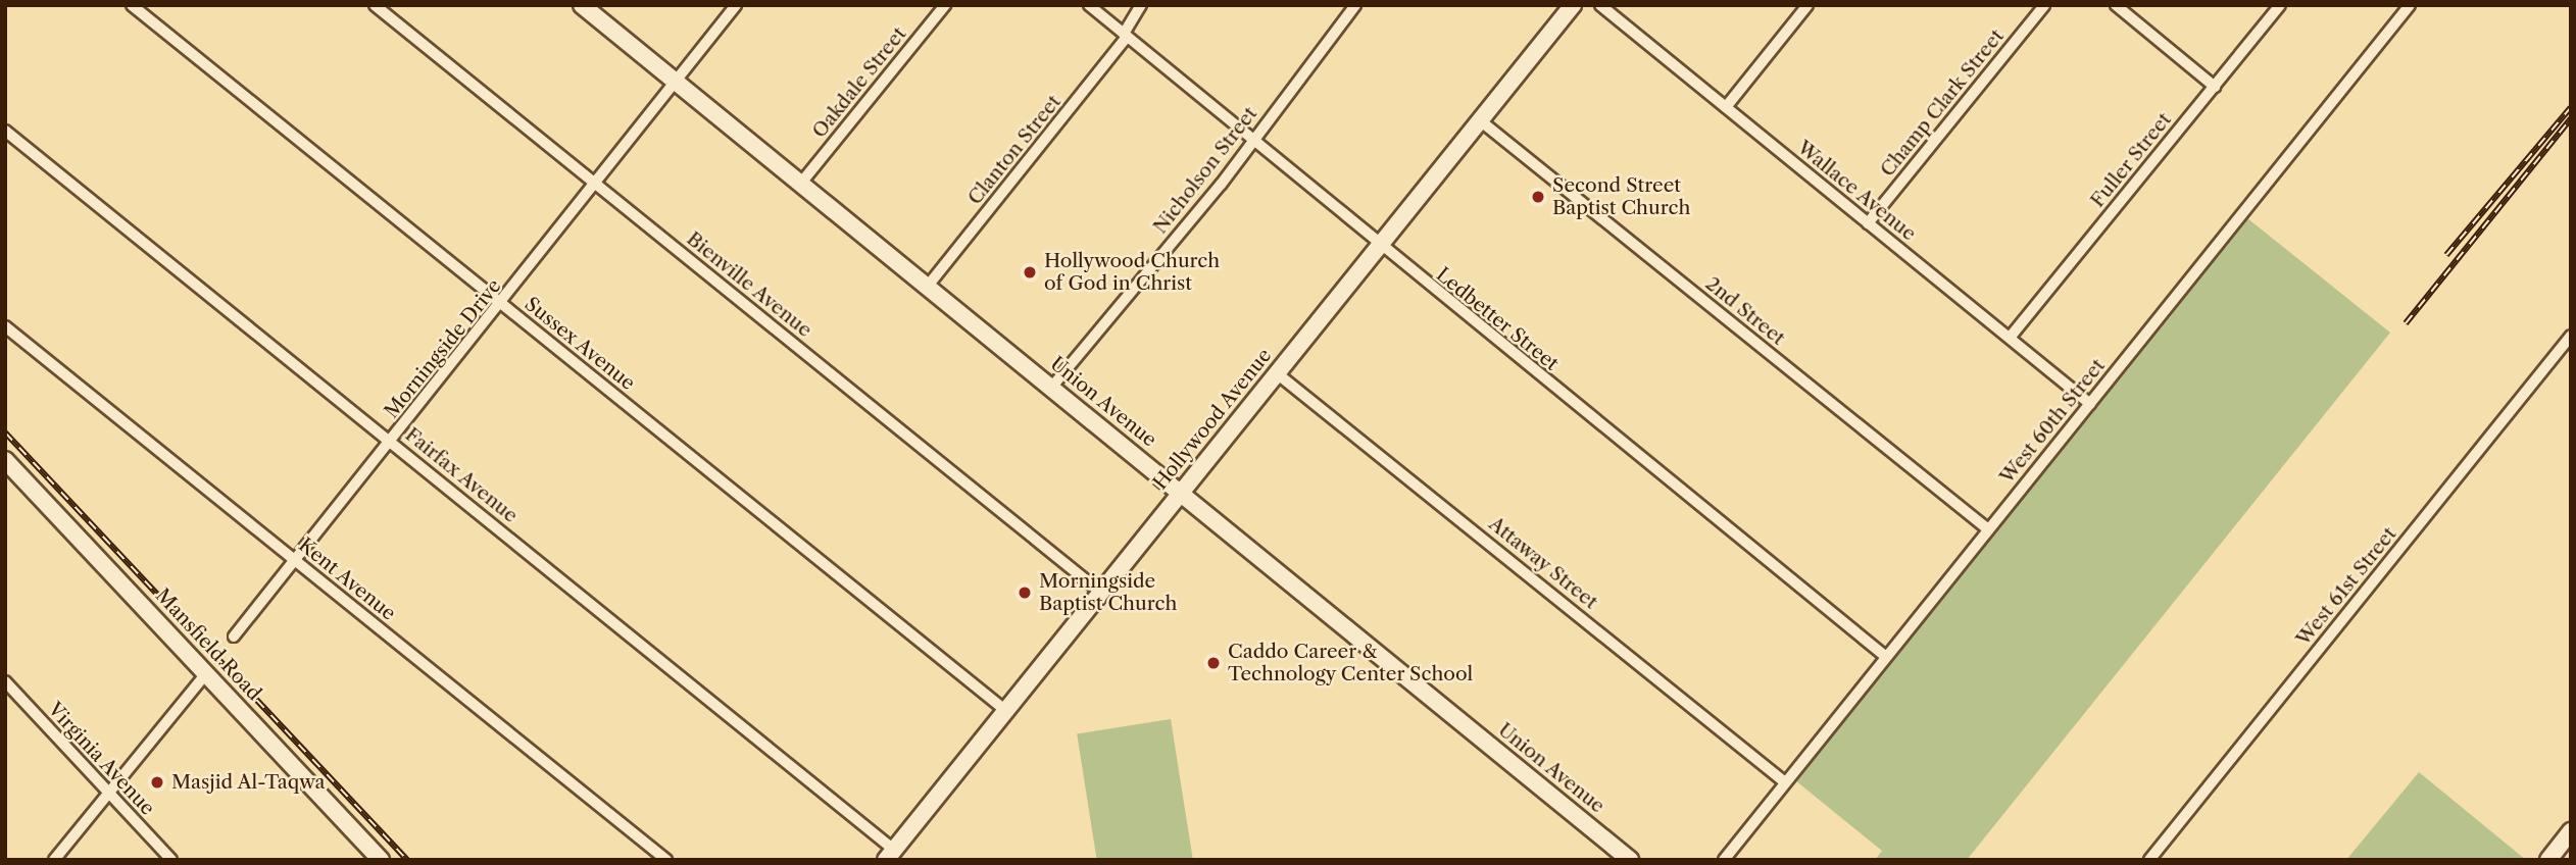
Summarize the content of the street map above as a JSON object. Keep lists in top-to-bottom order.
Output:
{
  "streets": {
    "main road": ["Union Avenue", "Hollywood Avenue", "Mansfield Road"],
    "street": [
      "Oakdale Street",
      "Champ Clark Street",
      "Clanton Street",
      "Fuller Street",
      "Nicholson Street",
      "Wallace Avenue",
      "Bienville Avenue",
      "2nd Street",
      "Ledbetter Street",
      "Sussex Avenue",
      "Morningside Drive",
      "West 60th Street",
      "Fairfax Avenue",
      "Attaway Street",
      "Kent Avenue",
      "West 61st Street",
      "Virginia Avenue"
    ]
  },
  "crossings": [
    ["Oakdale Street", "Union Avenue"],
    ["Champ Clark Street", "Wallace Avenue"],
    ["Clanton Street", "Ledbetter Street"],
    ["Clanton Street", "Union Avenue"],
    ["Fuller Street", "Wallace Avenue"],
    ["Nicholson Street", "Ledbetter Street"],
    ["Nicholson Street", "Union Avenue"],
    ["Wallace Avenue", "West 60th Street"],
    ["Bienville Avenue", "Morningside Drive"],
    ["Bienville Avenue", "Hollywood Avenue"],
    ["2nd Street", "Hollywood Avenue"],
    ["2nd Street", "West 60th Street"],
    ["Ledbetter Street", "Hollywood Avenue"],
    ["Ledbetter Street", "West 60th Street"],
    ["Sussex Avenue", "Morningside Drive"],
    ["Sussex Avenue", "Hollywood Avenue"],
    ["Morningside Drive", "Union Avenue"],
    ["Morningside Drive", "Fairfax Avenue"],
    ["Morningside Drive", "Kent Avenue"],
    ["Union Avenue", "Hollywood Avenue"],
    ["Hollywood Avenue", "Fairfax Avenue"],
    ["Hollywood Avenue", "Attaway Street"],
    ["West 60th Street", "Attaway Street"]
  ],
  "places": [
    "Second Street Baptist Church",
    "Hollywood Church of God in Christ",
    "Morningside Baptist Church",
    "Caddo Career & Technology Center School",
    "Masjid Al-Taqwa"
  ]
}
